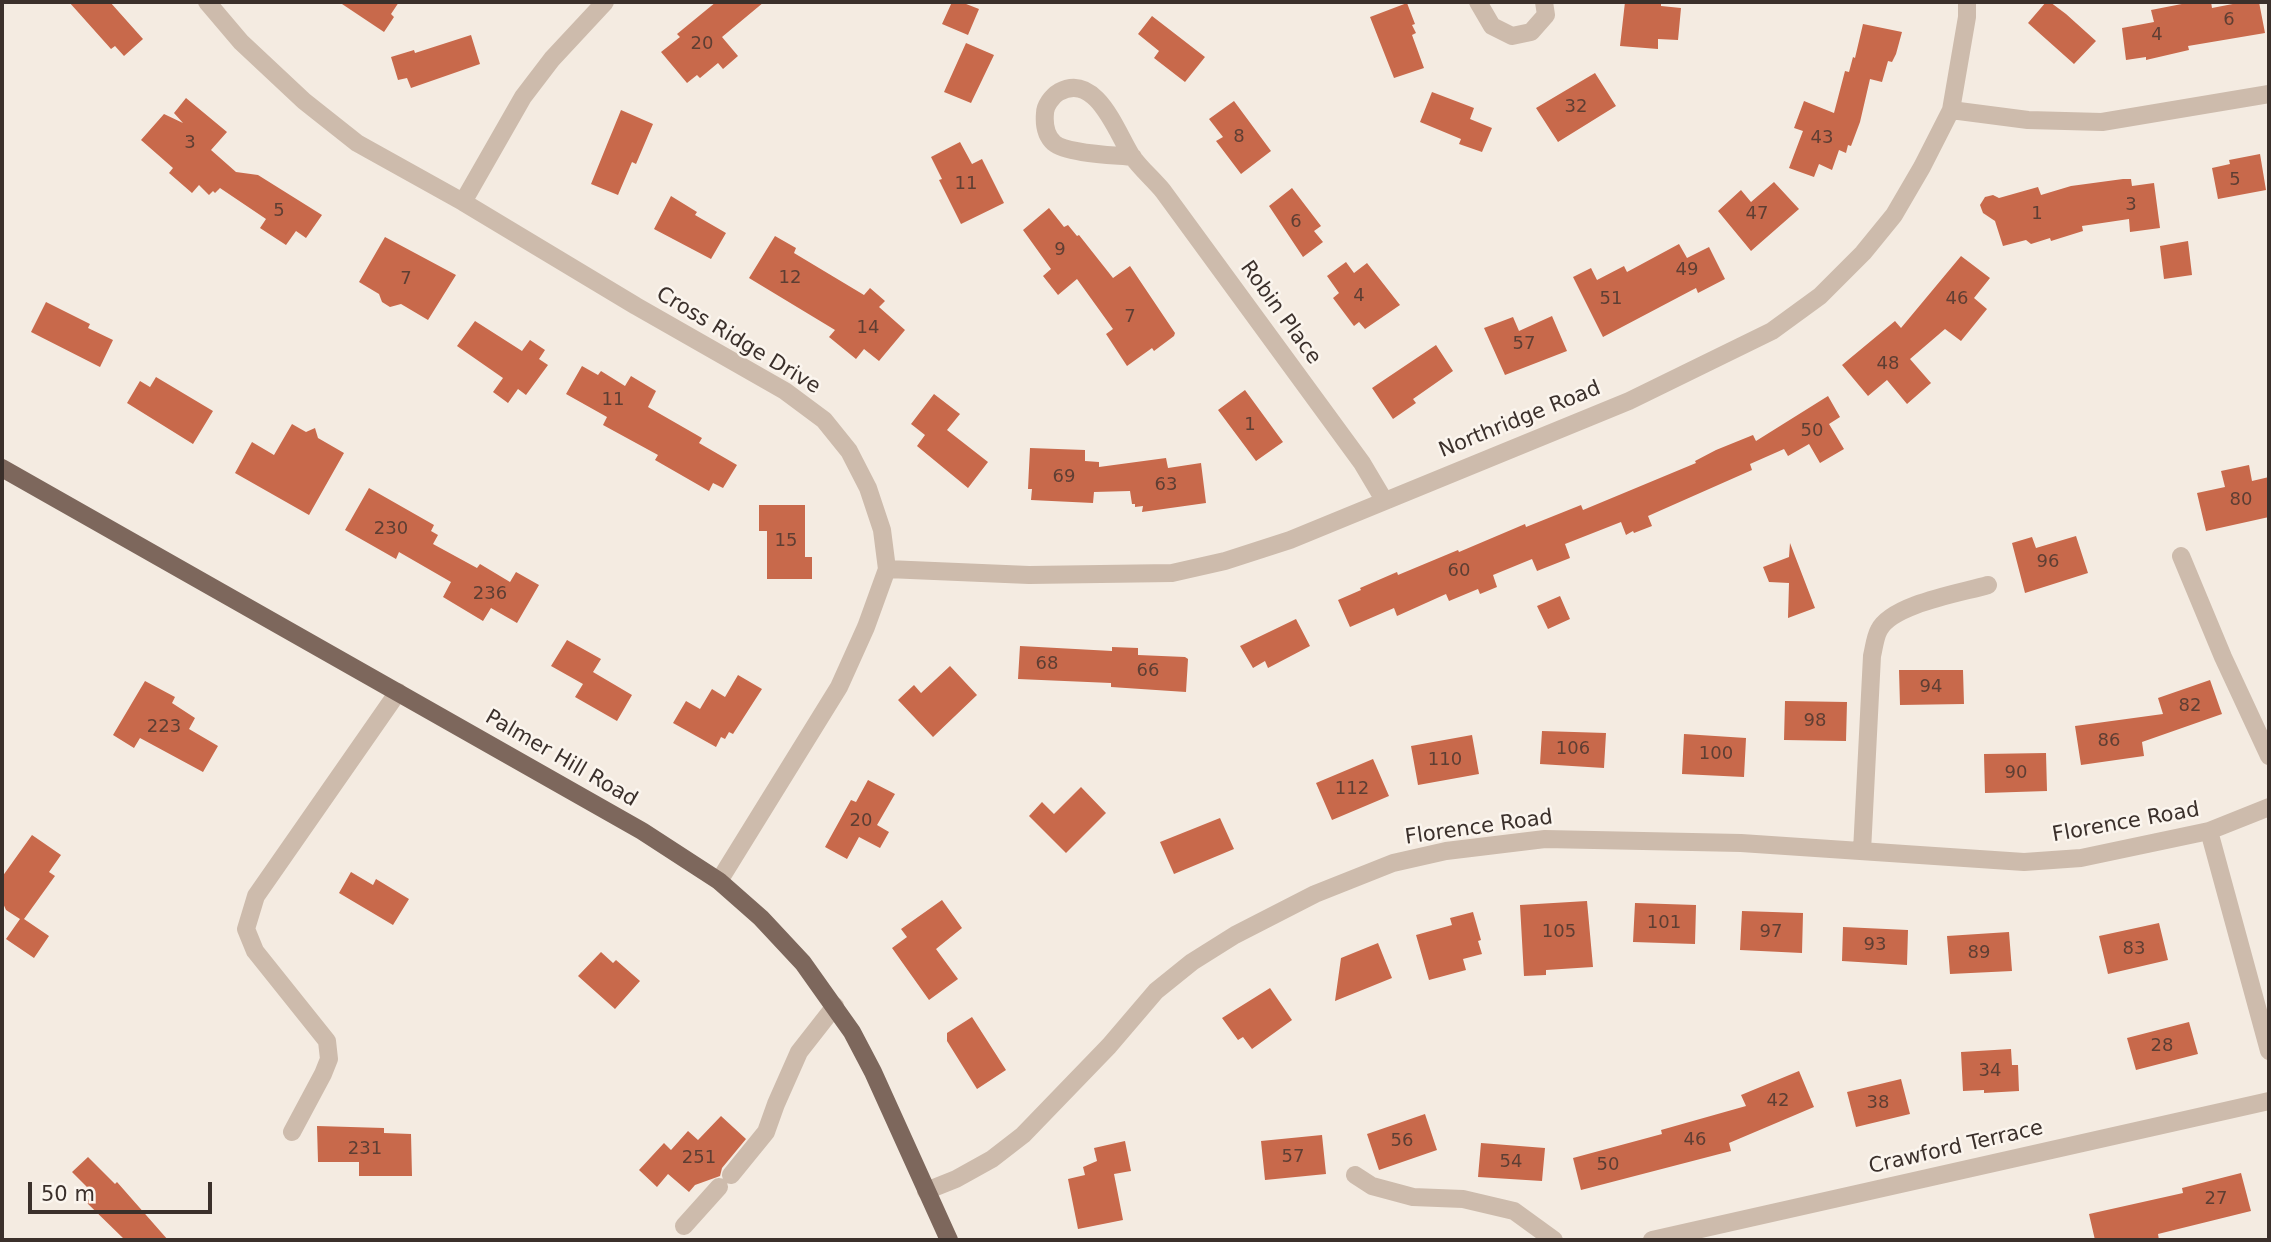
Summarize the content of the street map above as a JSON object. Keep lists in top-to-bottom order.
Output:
{
  "streets": {
    "main road": ["Palmer Hill Road"],
    "street": [
      "Robin Place",
      "Cross Ridge Drive",
      "Northridge Road",
      "Florence Road",
      "Crawford Terrace"
    ]
  },
  "crossings": [
    ["Robin Place", "Northridge Road"],
    ["Cross Ridge Drive", "Northridge Road"],
    ["Cross Ridge Drive", "Palmer Hill Road"],
    ["Palmer Hill Road", "Florence Road"]
  ],
  "house_numbers": [
    "6",
    "4",
    "20",
    "32",
    "8",
    "43",
    "3",
    "5",
    "11",
    "3",
    "5",
    "47",
    "1",
    "6",
    "9",
    "49",
    "12",
    "7",
    "4",
    "51",
    "46",
    "7",
    "14",
    "57",
    "48",
    "11",
    "1",
    "50",
    "69",
    "63",
    "80",
    "230",
    "15",
    "96",
    "60",
    "236",
    "68",
    "66",
    "94",
    "82",
    "98",
    "223",
    "86",
    "106",
    "100",
    "110",
    "90",
    "112",
    "20",
    "101",
    "105",
    "97",
    "93",
    "83",
    "89",
    "28",
    "34",
    "42",
    "38",
    "46",
    "56",
    "231",
    "57",
    "251",
    "54",
    "50",
    "27"
  ],
  "scale_bar": "50 m"
}
